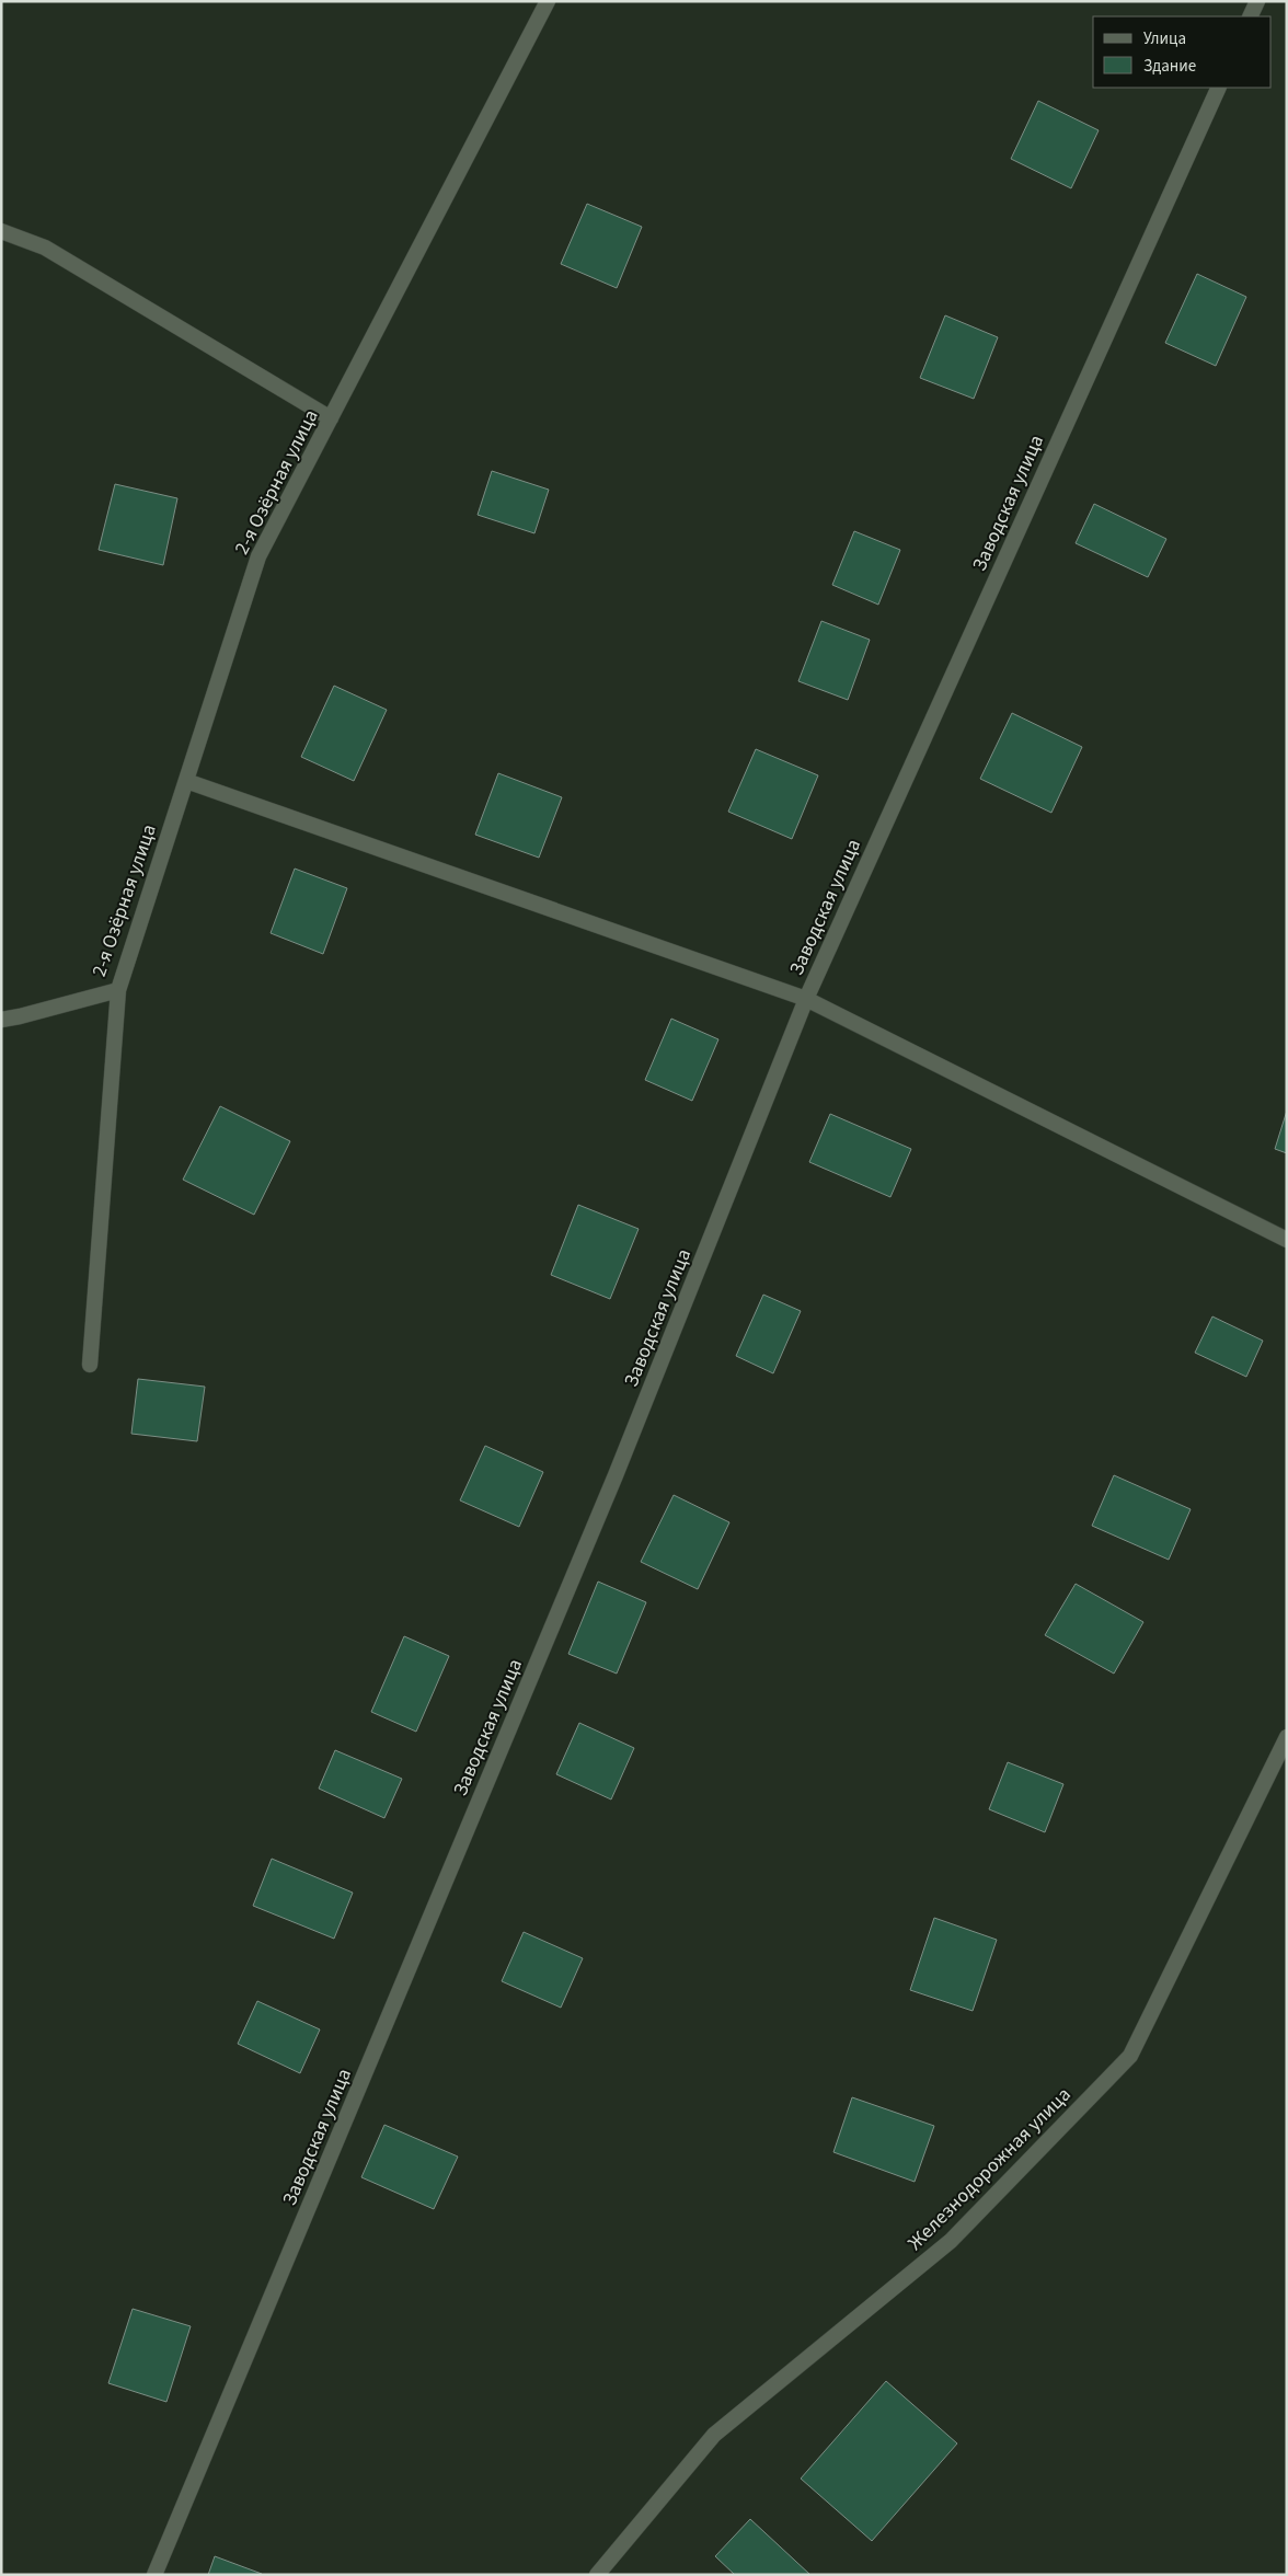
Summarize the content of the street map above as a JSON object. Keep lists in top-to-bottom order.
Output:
{
  "streets": {
    "street": ["2-я Озёрная улица", "Заводская улица", "Железнодорожная улица"]
  },
  "legend": ["Улица", "Здание"]
}
